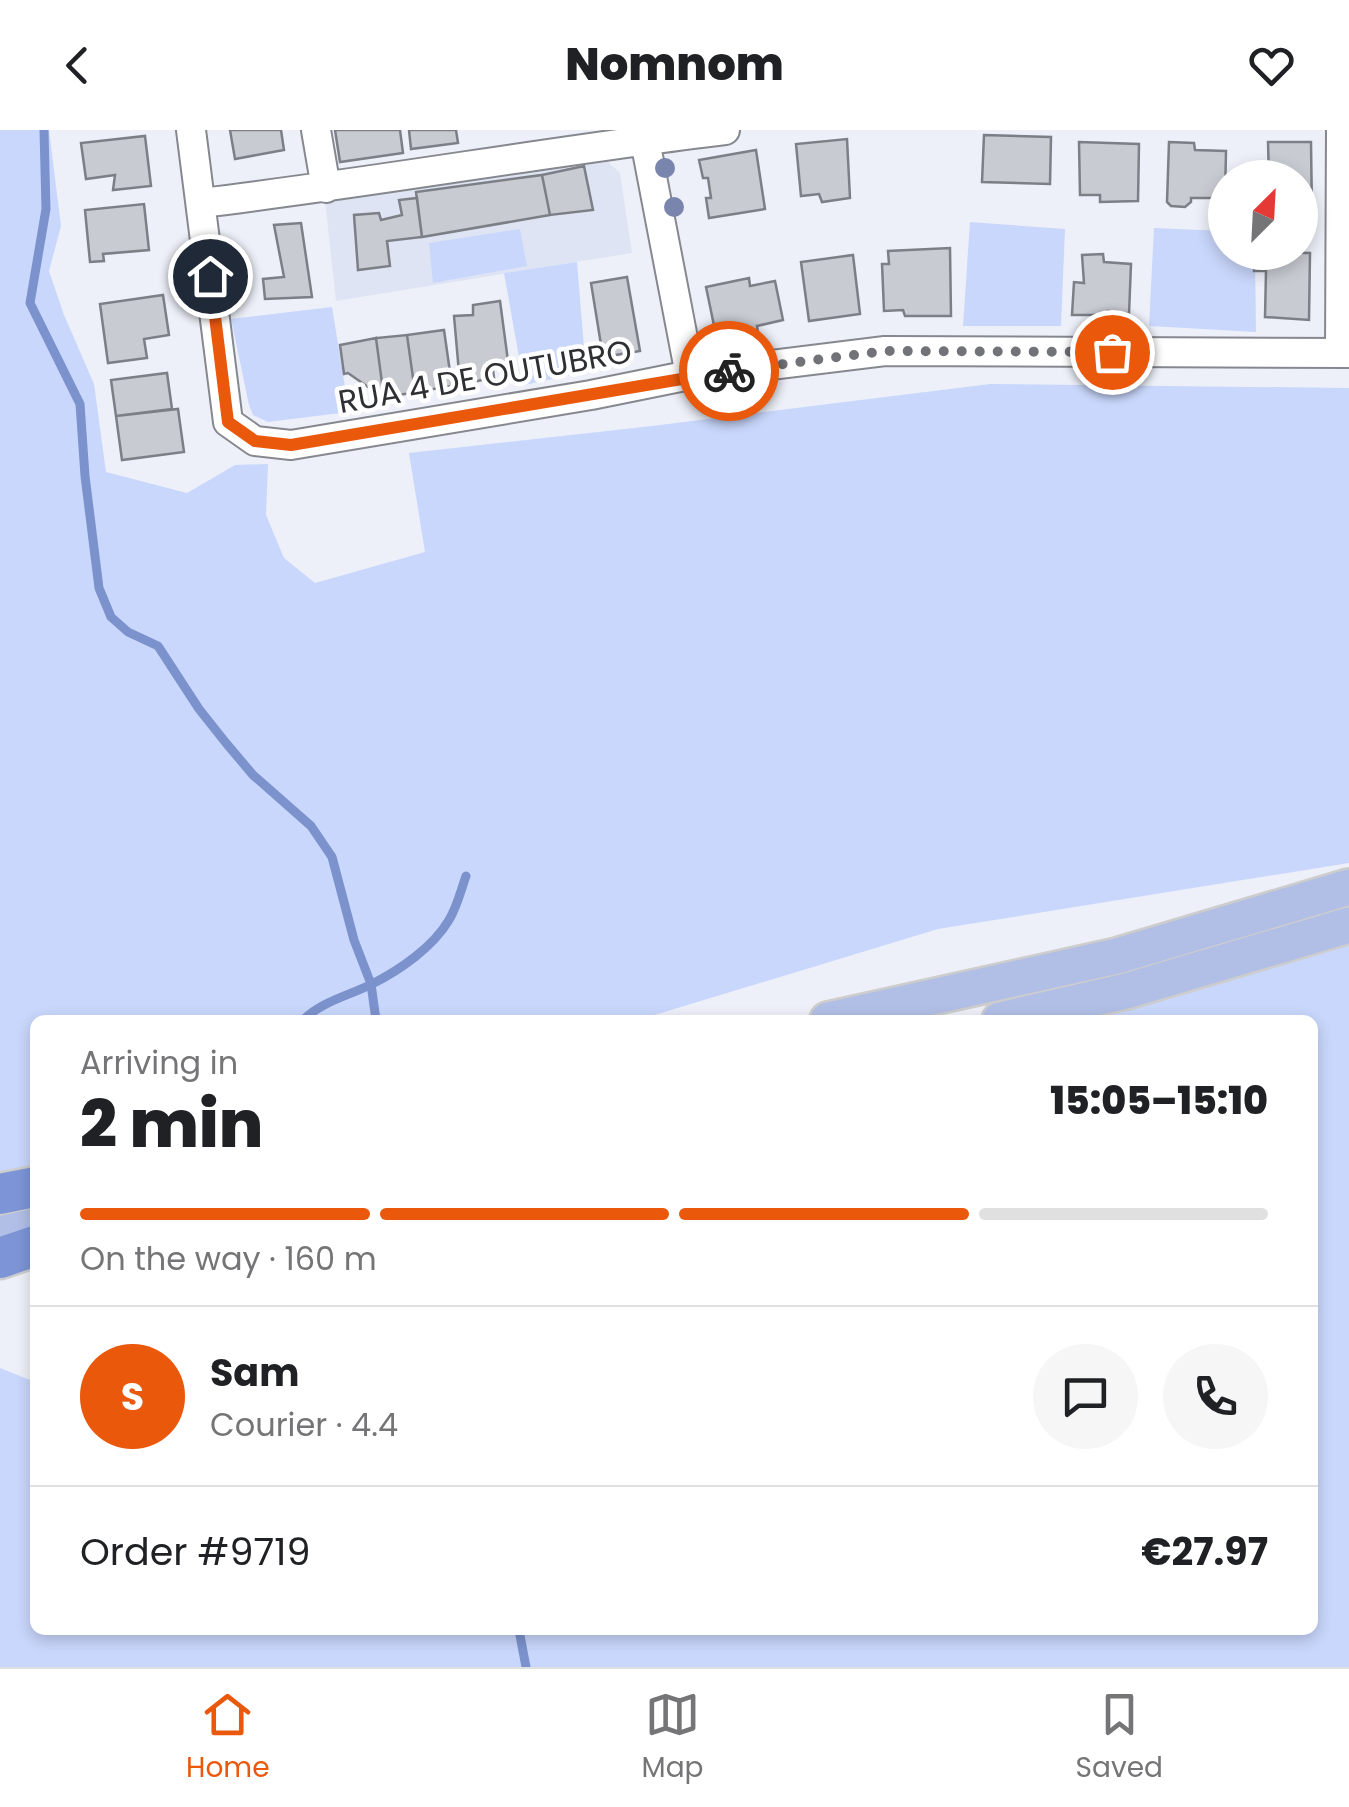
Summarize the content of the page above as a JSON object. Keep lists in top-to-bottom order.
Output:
{
  "streets": {
    "street": ["RUA 4 DE OUTUBRO"]
  },
  "north": "top right",
  "page": {
    "header": "Nomnom",
    "heading": ["2 min", "Arriving in", "15:05–15:10"],
    "panel": [
      "Sam",
      "Courier · 4.4",
      "Order #9719",
      "€27.97"
    ],
    "bar": "On the way · 160 m",
    "round": "S",
    "tabs": ["Home", "Map", "Saved"]
  }
}
